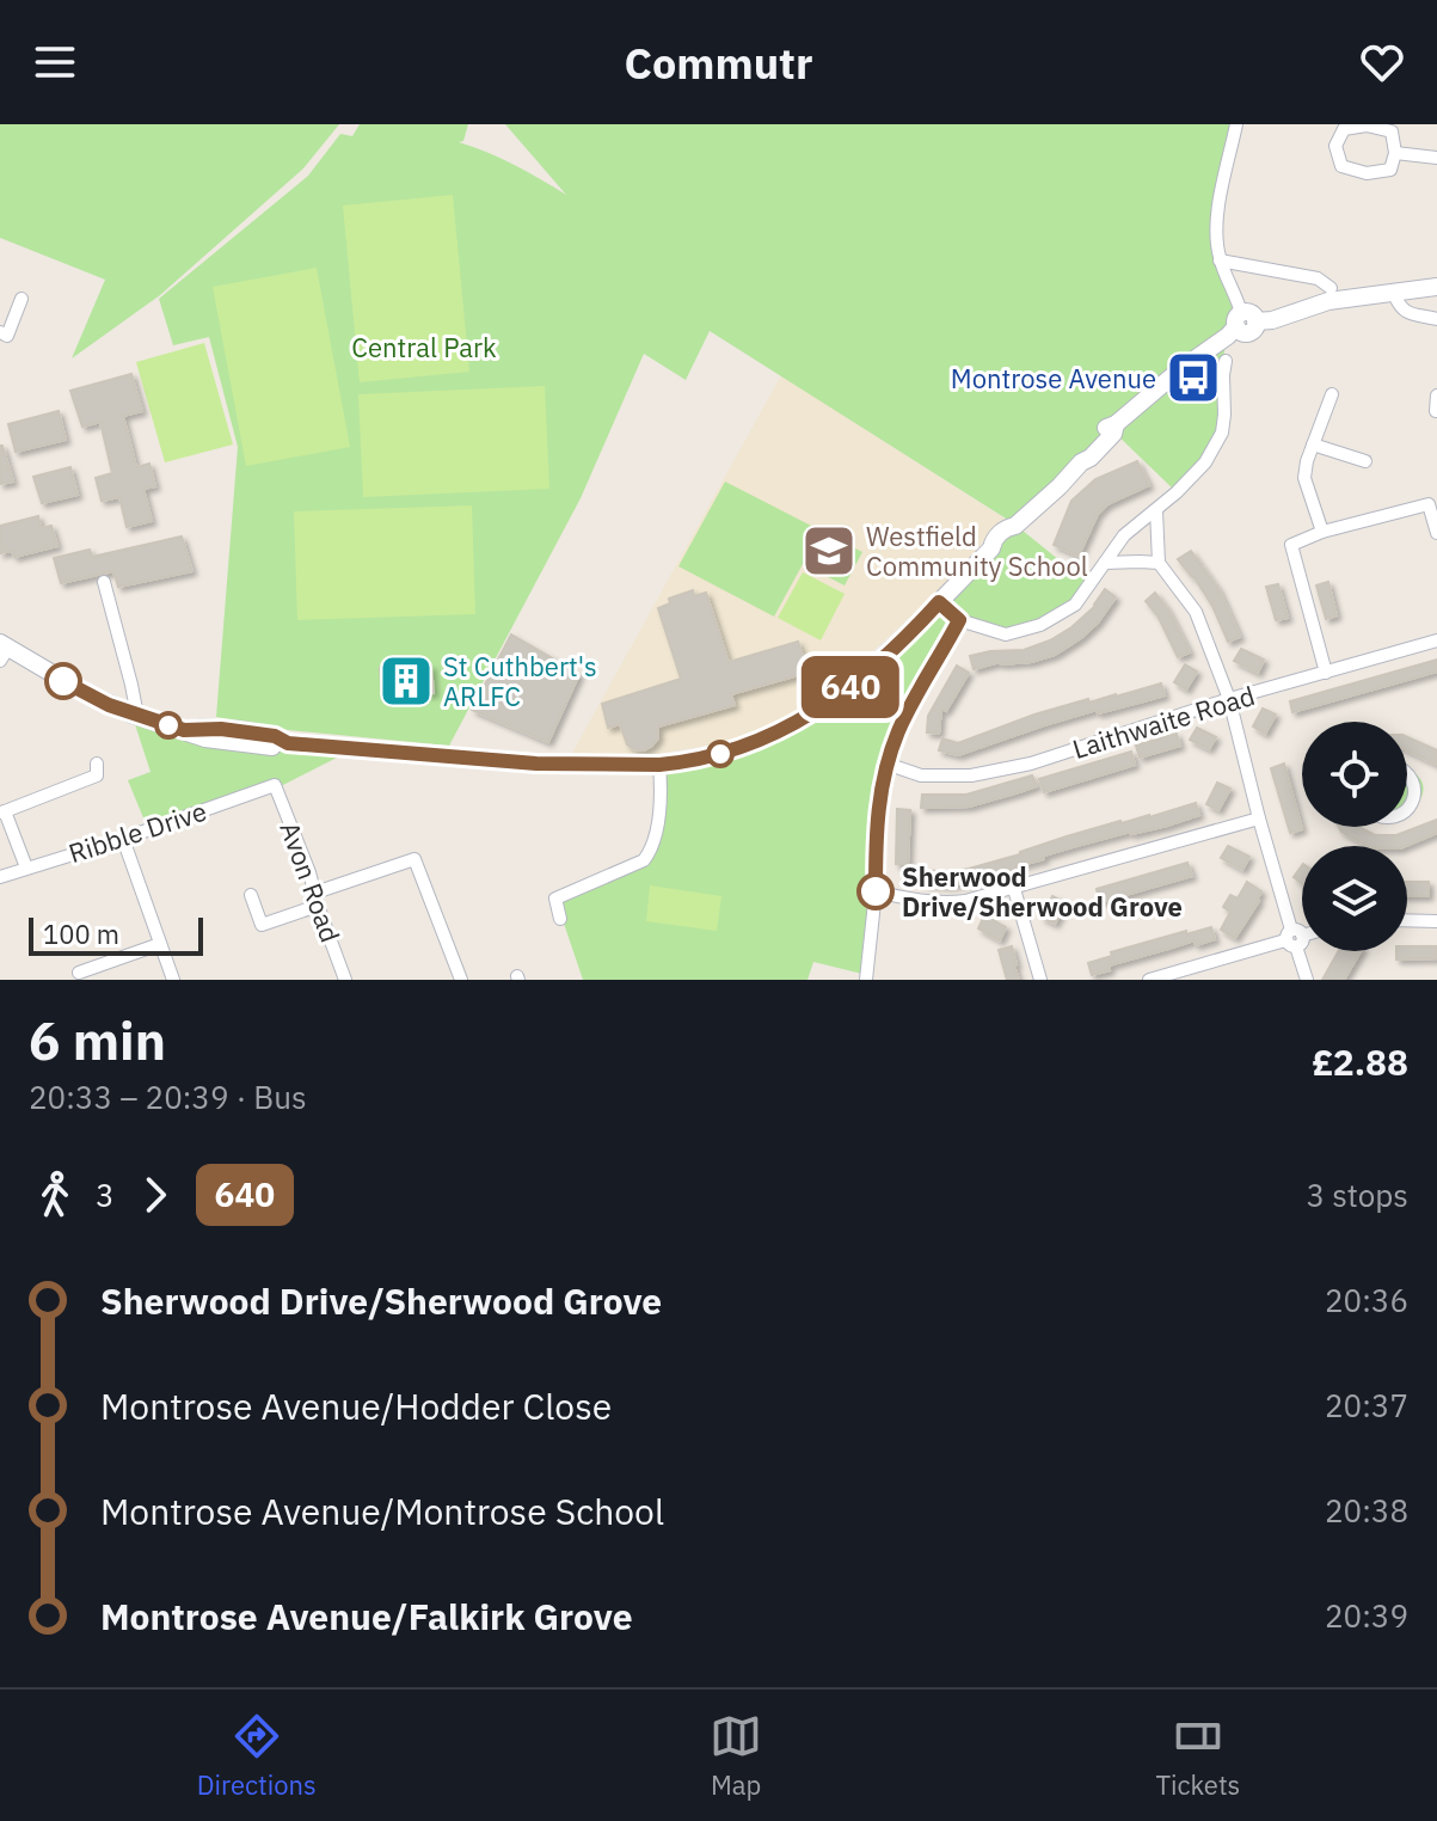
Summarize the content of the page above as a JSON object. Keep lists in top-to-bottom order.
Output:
{
  "streets": {
    "street": ["Laithwaite Road", "Ribble Drive", "Avon Road"]
  },
  "crossings": [
    ["Ribble Drive", "Avon Road"]
  ],
  "parks": ["Central Park"],
  "places": {
    "bus stop": ["Montrose Avenue"],
    "school or university": ["Westfield Community School"],
    "building": ["St Cuthbert's ARLFC"],
    "other": ["Sherwood Drive/Sherwood Grove"]
  },
  "lines": ["bus line 640"],
  "scale_bar": "100 m",
  "page": {
    "header": "Commutr",
    "on_map": "640",
    "scale": "100 m",
    "heading": ["6 min", "20:33 – 20:39 · Bus", "£2.88"],
    "legs": ["3", "640", "3 stops"],
    "list": [
      {
        "name": "Sherwood Drive/Sherwood Grove",
        "value": "20:36"
      },
      {
        "name": "Montrose Avenue/Hodder Close",
        "value": "20:37"
      },
      {
        "name": "Montrose Avenue/Montrose School",
        "value": "20:38"
      },
      {
        "name": "Montrose Avenue/Falkirk Grove",
        "value": "20:39"
      }
    ],
    "tabs": ["Directions", "Map", "Tickets"]
  }
}
